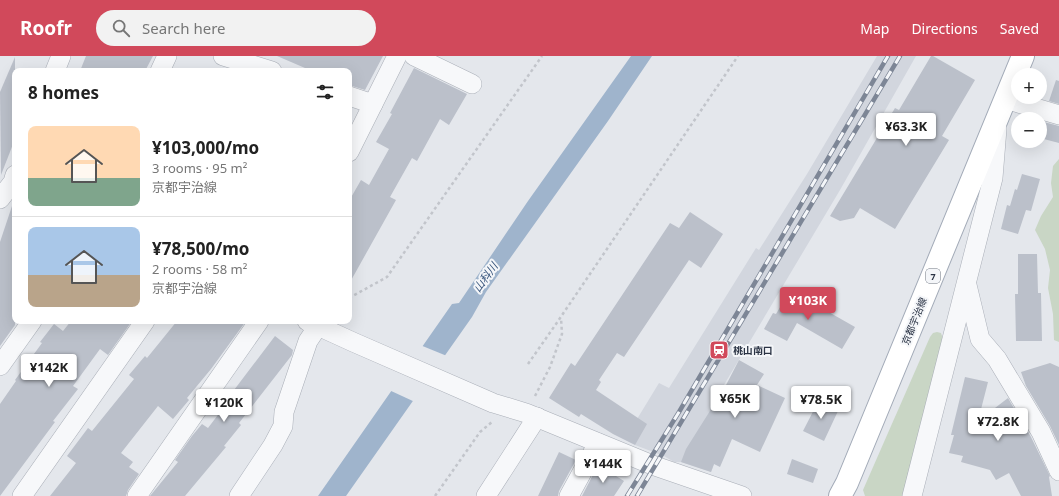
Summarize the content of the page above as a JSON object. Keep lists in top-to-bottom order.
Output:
{
  "streets": {
    "main road": ["7", "京都宇治線"]
  },
  "water": ["山科川"],
  "places": {
    "station": ["桃山南口"]
  },
  "page": {
    "header": "Roofr",
    "search": "Search here",
    "nav": ["Map", "Directions", "Saved"],
    "map_buttons": ["+", "−"],
    "heading": "8 homes",
    "price": [
      "¥63.3K",
      "¥103K",
      "¥142K",
      "¥65K",
      "¥78.5K",
      "¥120K",
      "¥72.8K",
      "¥144K"
    ],
    "list": [
      {
        "name": "¥103,000/mo",
        "note": "3 rooms · 95 m² · 京都宇治線"
      },
      {
        "name": "¥78,500/mo",
        "note": "2 rooms · 58 m² · 京都宇治線"
      }
    ]
  }
}
